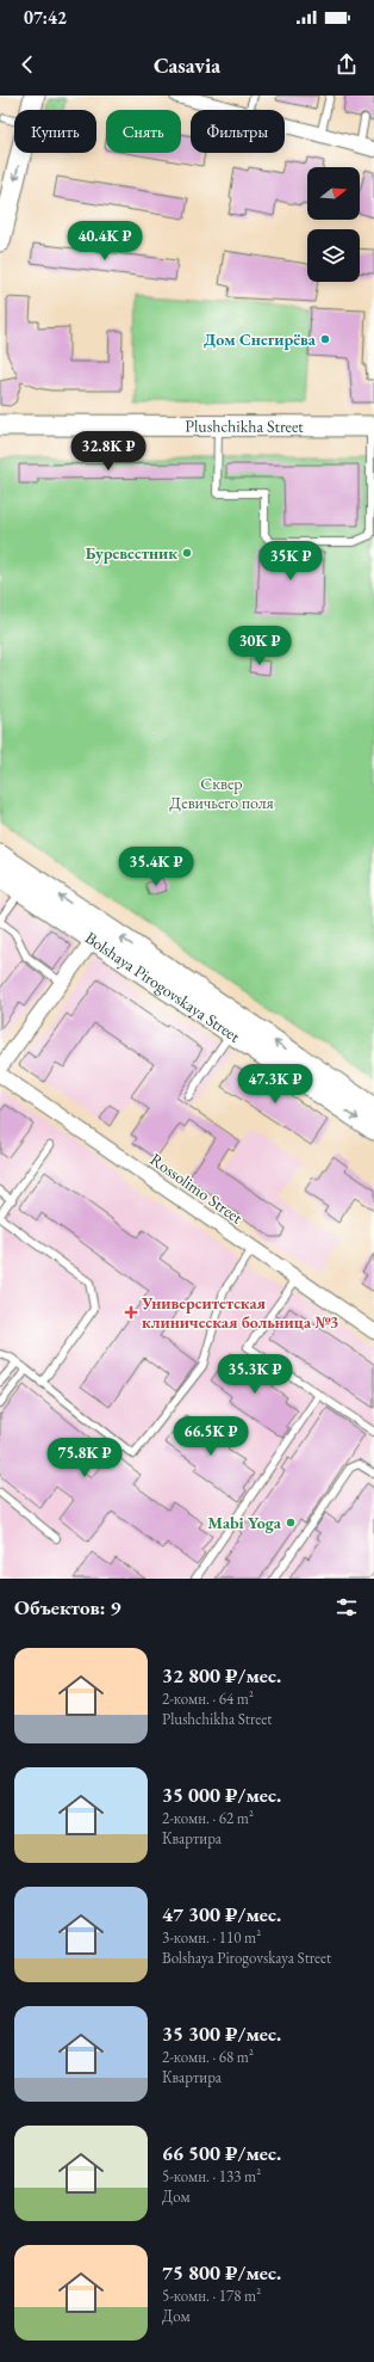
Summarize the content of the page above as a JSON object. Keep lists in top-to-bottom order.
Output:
{
  "streets": {
    "main road": ["Plushchikha Street", "Bolshaya Pirogovskaya Street"],
    "street": ["Rossolimo Street"]
  },
  "parks": ["Сквер Девичьего поля"],
  "places": {
    "other": ["Дом Снегирёва", "Буревестник", "Mabi Yoga"],
    "health": ["Университетская клиническая больница №3"]
  },
  "north": "right",
  "page": {
    "status": "07:42",
    "header": "Casavia",
    "chip": ["Купить", "Снять", "Фильтры"],
    "price": [
      "40.4K ₽",
      "32.8K ₽",
      "35K ₽",
      "30K ₽",
      "35.4K ₽",
      "47.3K ₽",
      "35.3K ₽",
      "66.5K ₽",
      "75.8K ₽"
    ],
    "heading": "Объектов: 9",
    "list": [
      {
        "name": "32 800 ₽/мес.",
        "note": "2-комн. · 64 m² · Plushchikha Street"
      },
      {
        "name": "35 000 ₽/мес.",
        "note": "2-комн. · 62 m² · Квартира"
      },
      {
        "name": "47 300 ₽/мес.",
        "note": "3-комн. · 110 m² · Bolshaya Pirogovskaya Street"
      },
      {
        "name": "35 300 ₽/мес.",
        "note": "2-комн. · 68 m² · Квартира"
      },
      {
        "name": "66 500 ₽/мес.",
        "note": "5-комн. · 133 m² · Дом"
      },
      {
        "name": "75 800 ₽/мес.",
        "note": "5-комн. · 178 m² · Дом"
      }
    ]
  }
}
